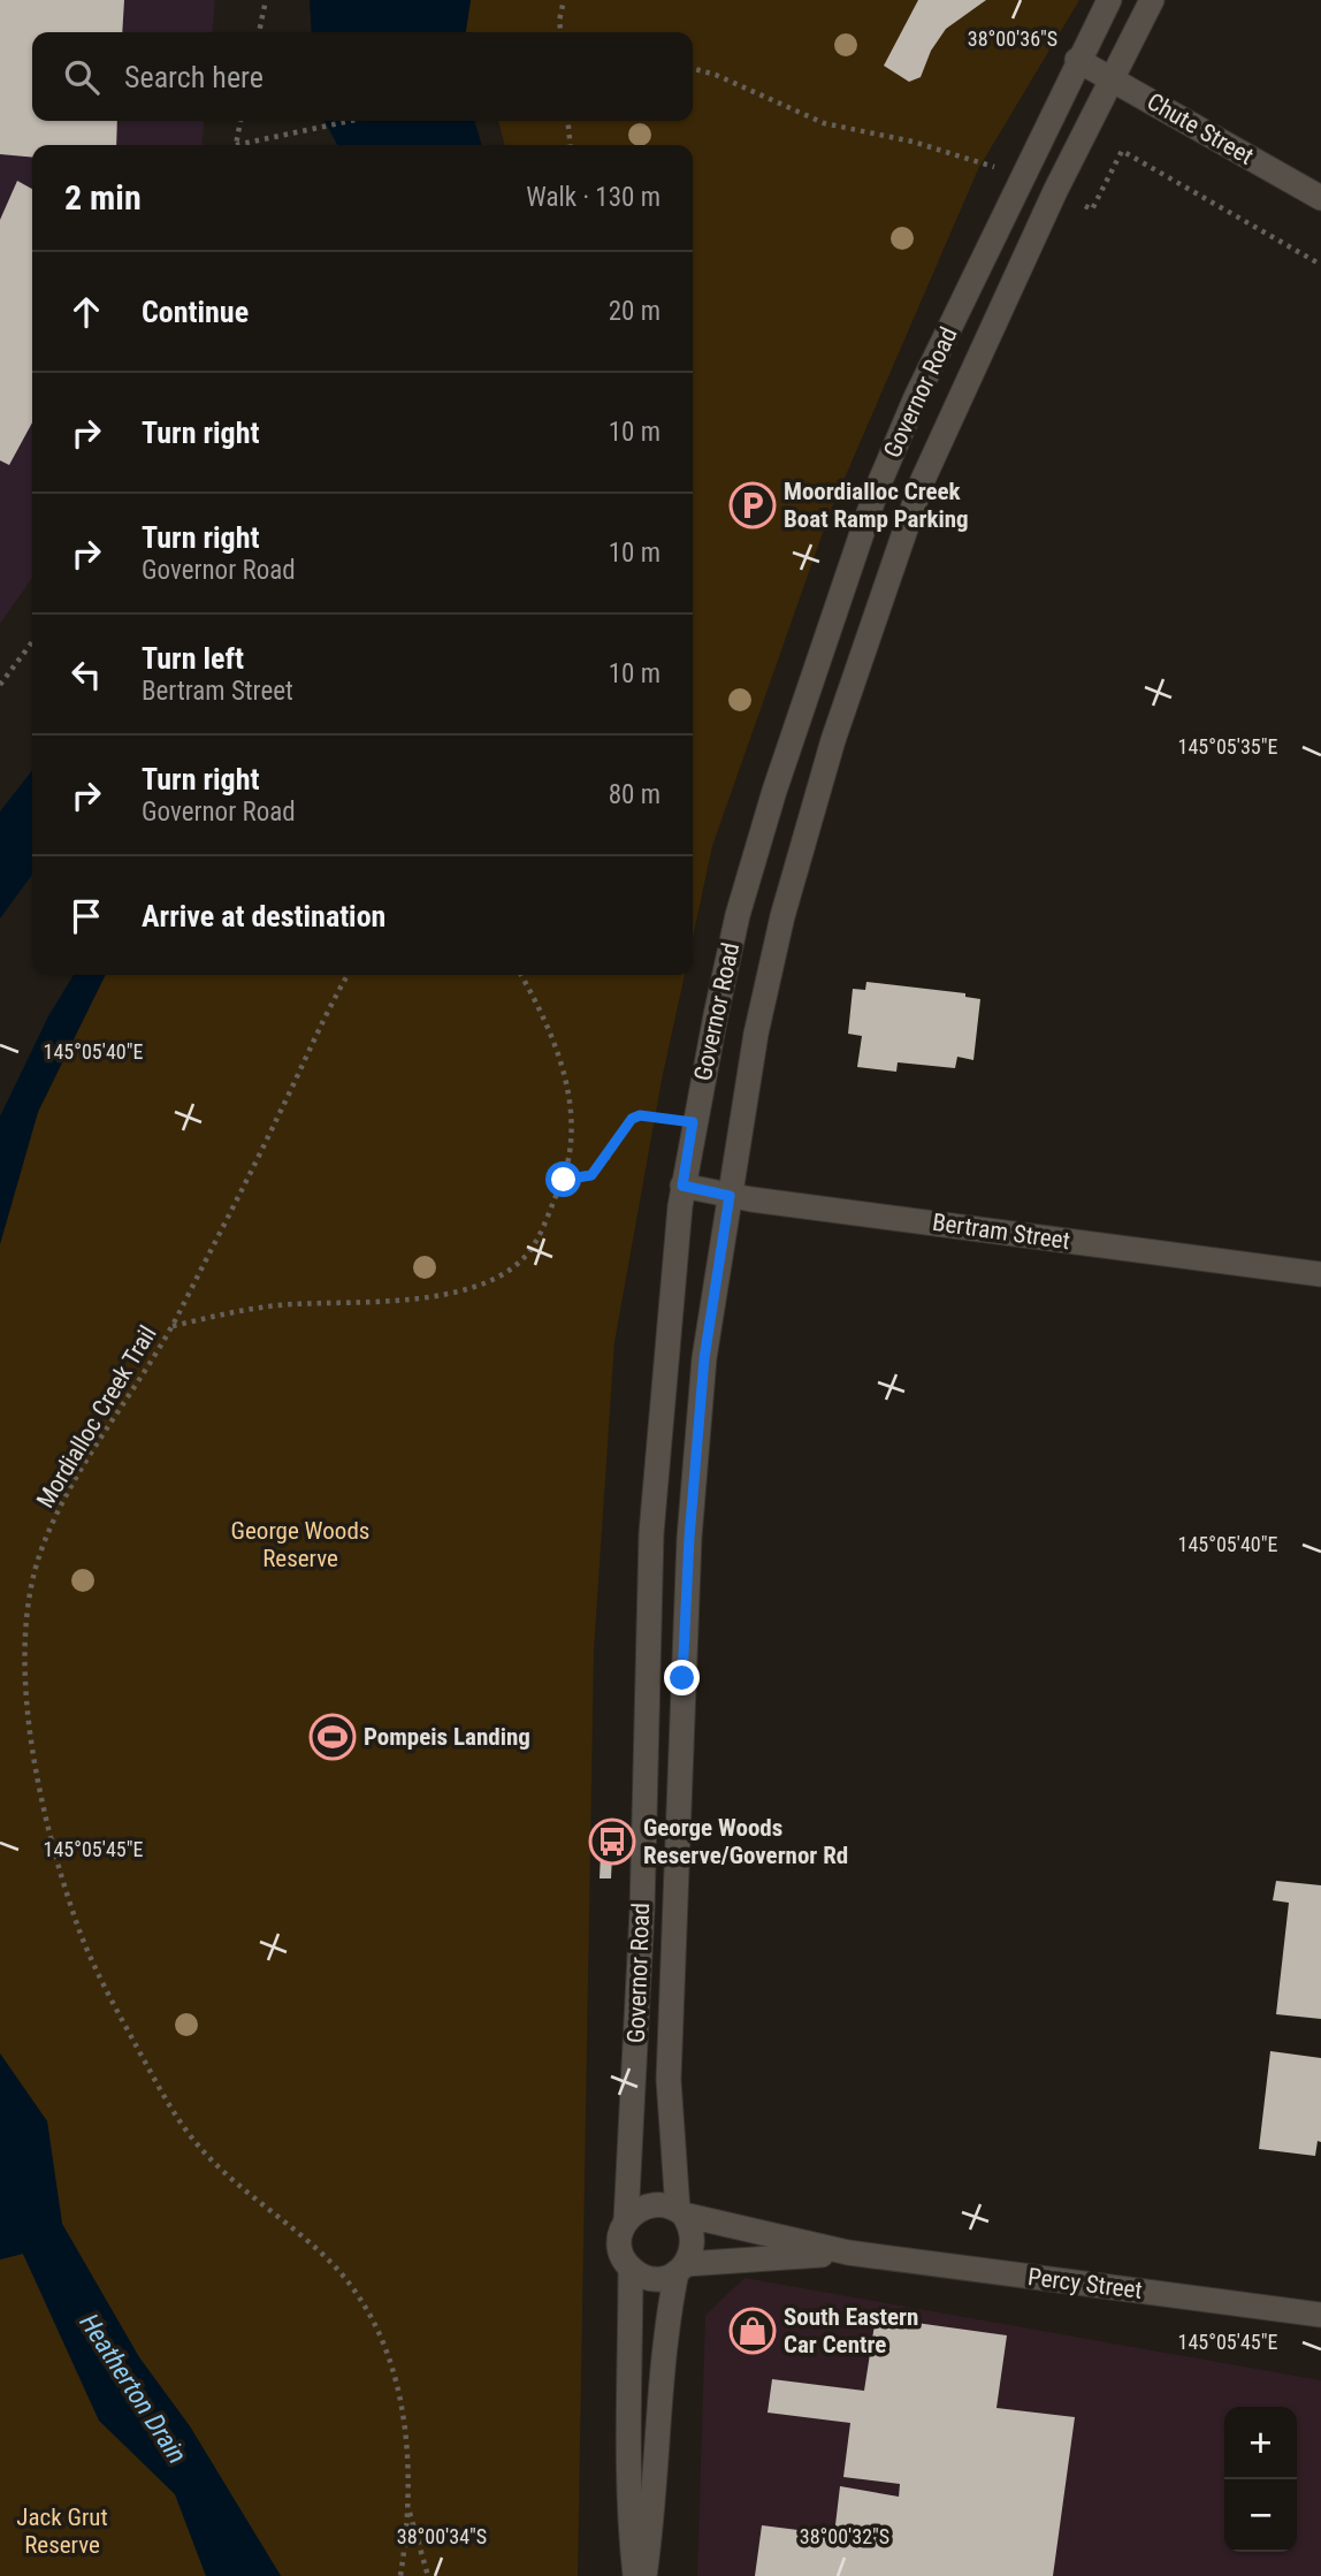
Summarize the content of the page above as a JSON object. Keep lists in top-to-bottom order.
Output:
{
  "streets": {
    "street": [
      "Chute Street",
      "Governor Road",
      "Bertram Street",
      "Percy Street"
    ],
    "path": ["Mordialloc Creek Trail"]
  },
  "crossings": [
    ["Chute Street", "Governor Road"],
    ["Governor Road", "Bertram Street"],
    ["Governor Road", "Percy Street"]
  ],
  "water": ["Heatherton Drain"],
  "parks": ["George Woods Reserve", "Jack Grut Reserve"],
  "places": {
    "parking": ["Moordialloc Creek Boat Ramp Parking"],
    "sports": ["Pompeis Landing"],
    "bus stop": ["George Woods Reserve/Governor Rd"],
    "shop": ["South Eastern Car Centre"]
  },
  "page": {
    "search": "Search here",
    "heading": ["2 min", "Walk · 130 m"],
    "list": [
      ["Continue", "20 m"],
      ["Turn right", "10 m"],
      ["Turn right", "Governor Road", "10 m"],
      ["Turn left", "Bertram Street", "10 m"],
      ["Turn right", "Governor Road", "80 m"],
      "Arrive at destination"
    ],
    "map_buttons": ["+", "−"]
  },
  "coordinates": [
    "38°00'36\"S",
    "145°05'35\"E",
    "145°05'40\"E",
    "145°05'45\"E",
    "38°00'34\"S",
    "38°00'32\"S"
  ]
}
